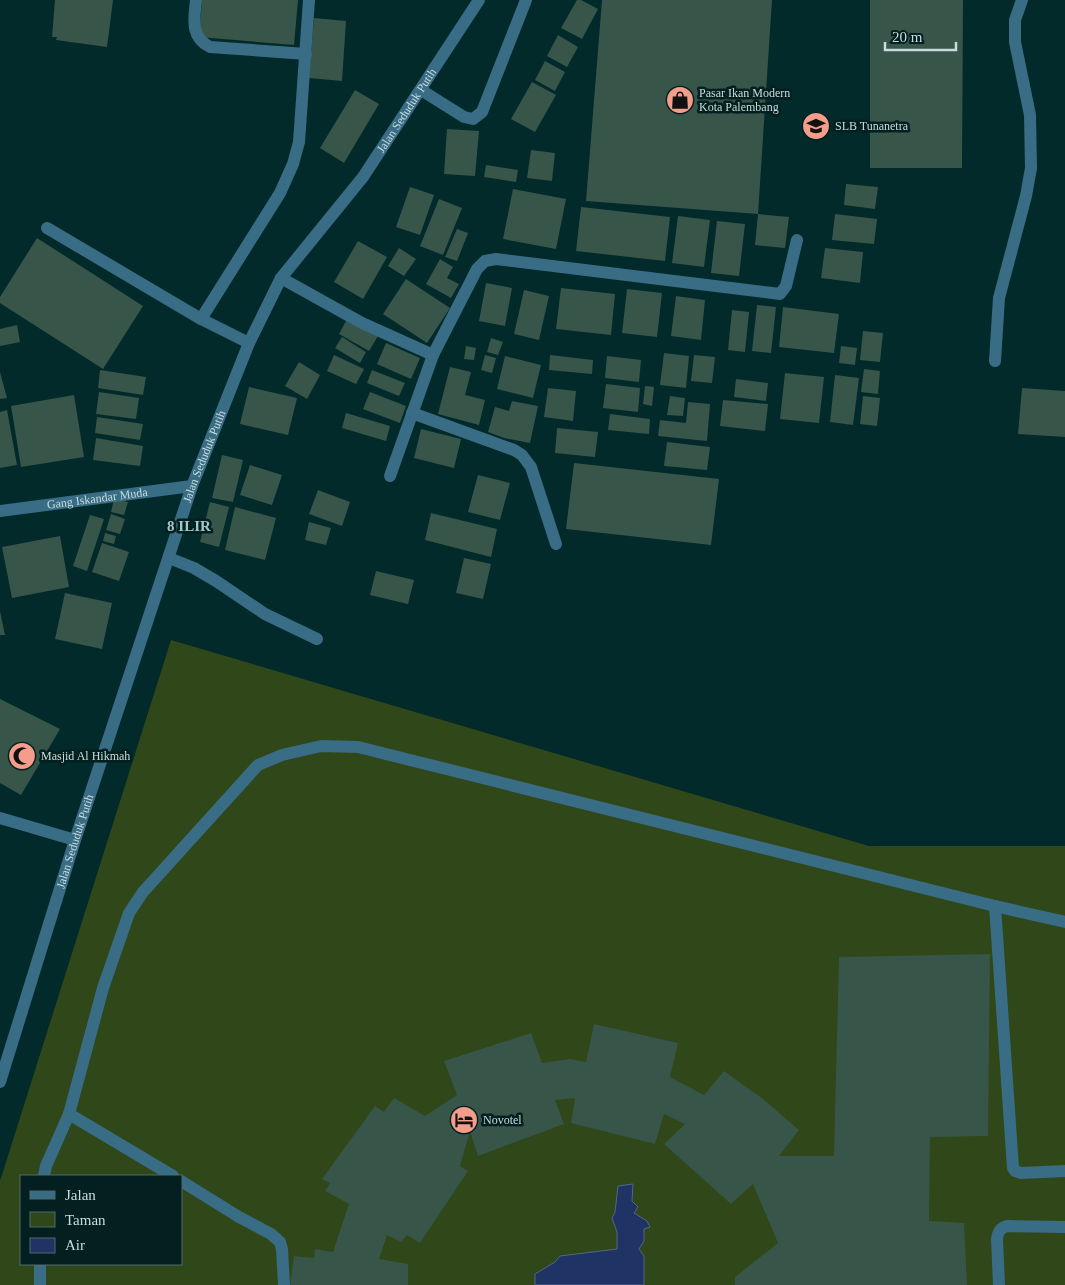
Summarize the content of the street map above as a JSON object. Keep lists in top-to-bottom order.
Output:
{
  "streets": {
    "street": ["Jalan Seduduk Putih", "Gang Iskandar Muda"]
  },
  "crossings": [
    ["Jalan Seduduk Putih", "Gang Iskandar Muda"]
  ],
  "districts": ["8 ILIR"],
  "places": {
    "shop": ["Pasar Ikan Modern Kota Palembang"],
    "school or university": ["SLB Tunanetra"],
    "mosque": ["Masjid Al Hikmah"],
    "hotel": ["Novotel"]
  },
  "legend": ["Jalan", "Taman", "Air"],
  "scale_bar": "20 m"
}
